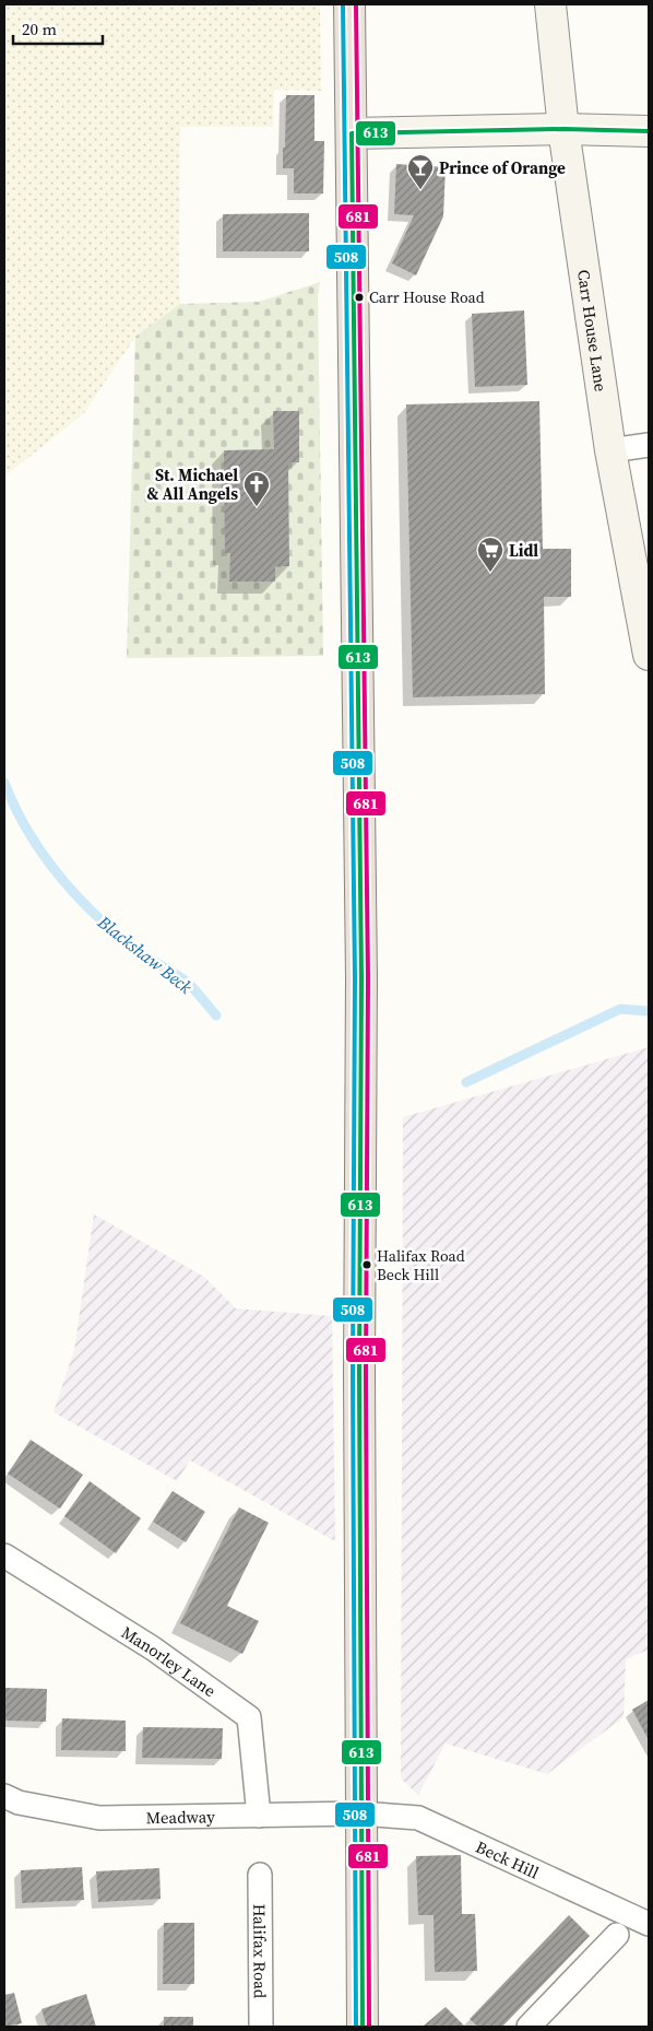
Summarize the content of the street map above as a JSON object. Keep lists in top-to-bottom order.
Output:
{
  "streets": {
    "street": [
      "Carr House Lane",
      "Manorley Lane",
      "Meadway",
      "Beck Hill",
      "Halifax Road"
    ]
  },
  "crossings": [
    ["Manorley Lane", "Meadway"],
    ["Meadway", "Beck Hill"]
  ],
  "water": ["Blackshaw Beck"],
  "places": {
    "bar": ["Prince of Orange"],
    "other": ["Carr House Road", "Halifax Road Beck Hill"],
    "church": ["St. Michael & All Angels"],
    "supermarket": ["Lidl"]
  },
  "lines": ["transit line 508", "transit line 681", "transit line 613"],
  "scale_bar": "20 m"
}
